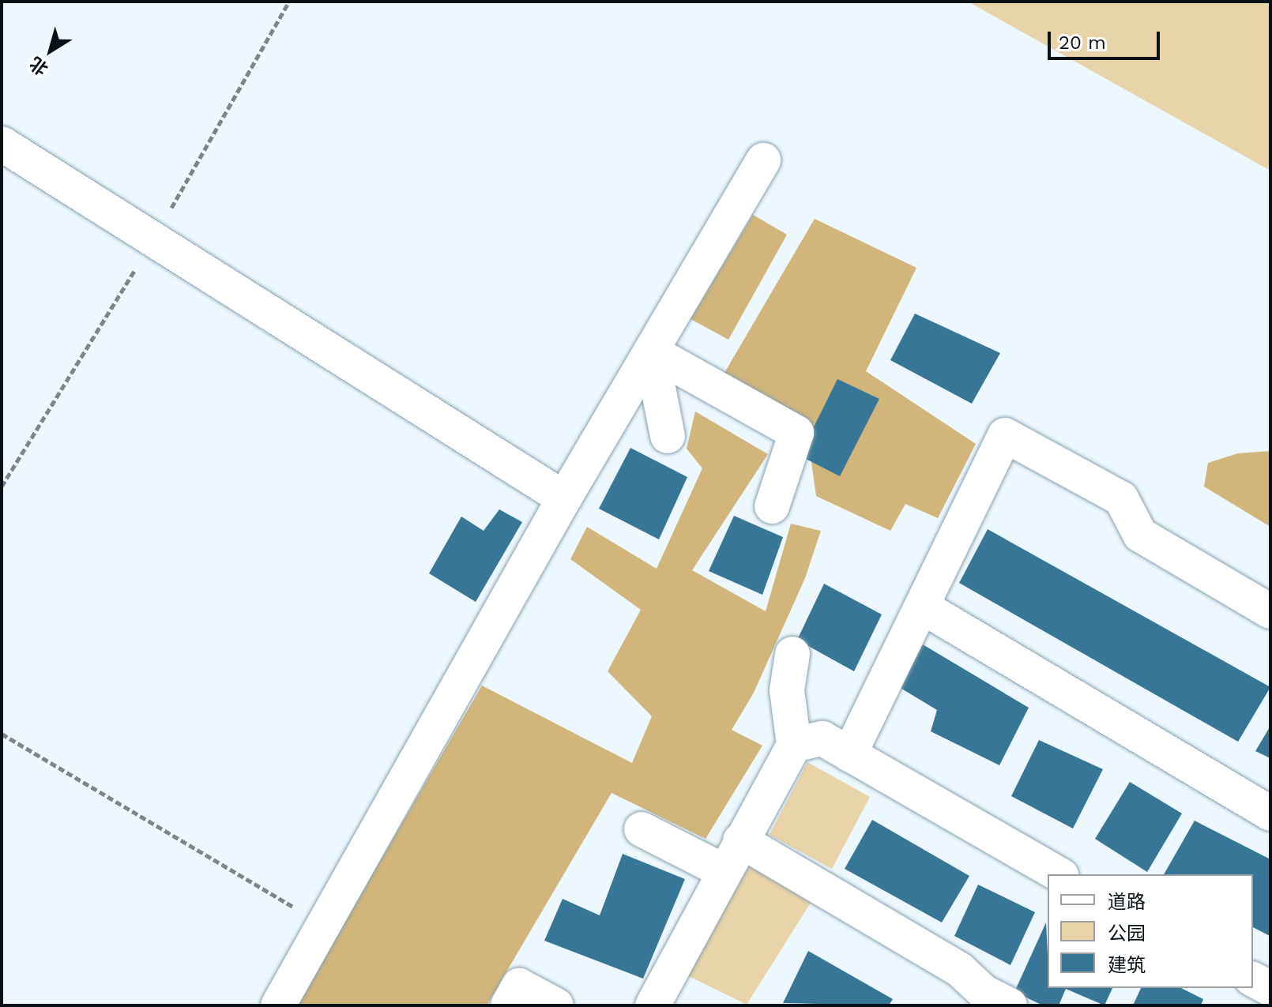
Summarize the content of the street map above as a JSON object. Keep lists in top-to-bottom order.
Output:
{
  "legend": ["道路", "公园", "建筑"],
  "scale_bar": "20 m",
  "north": "bottom left"
}
